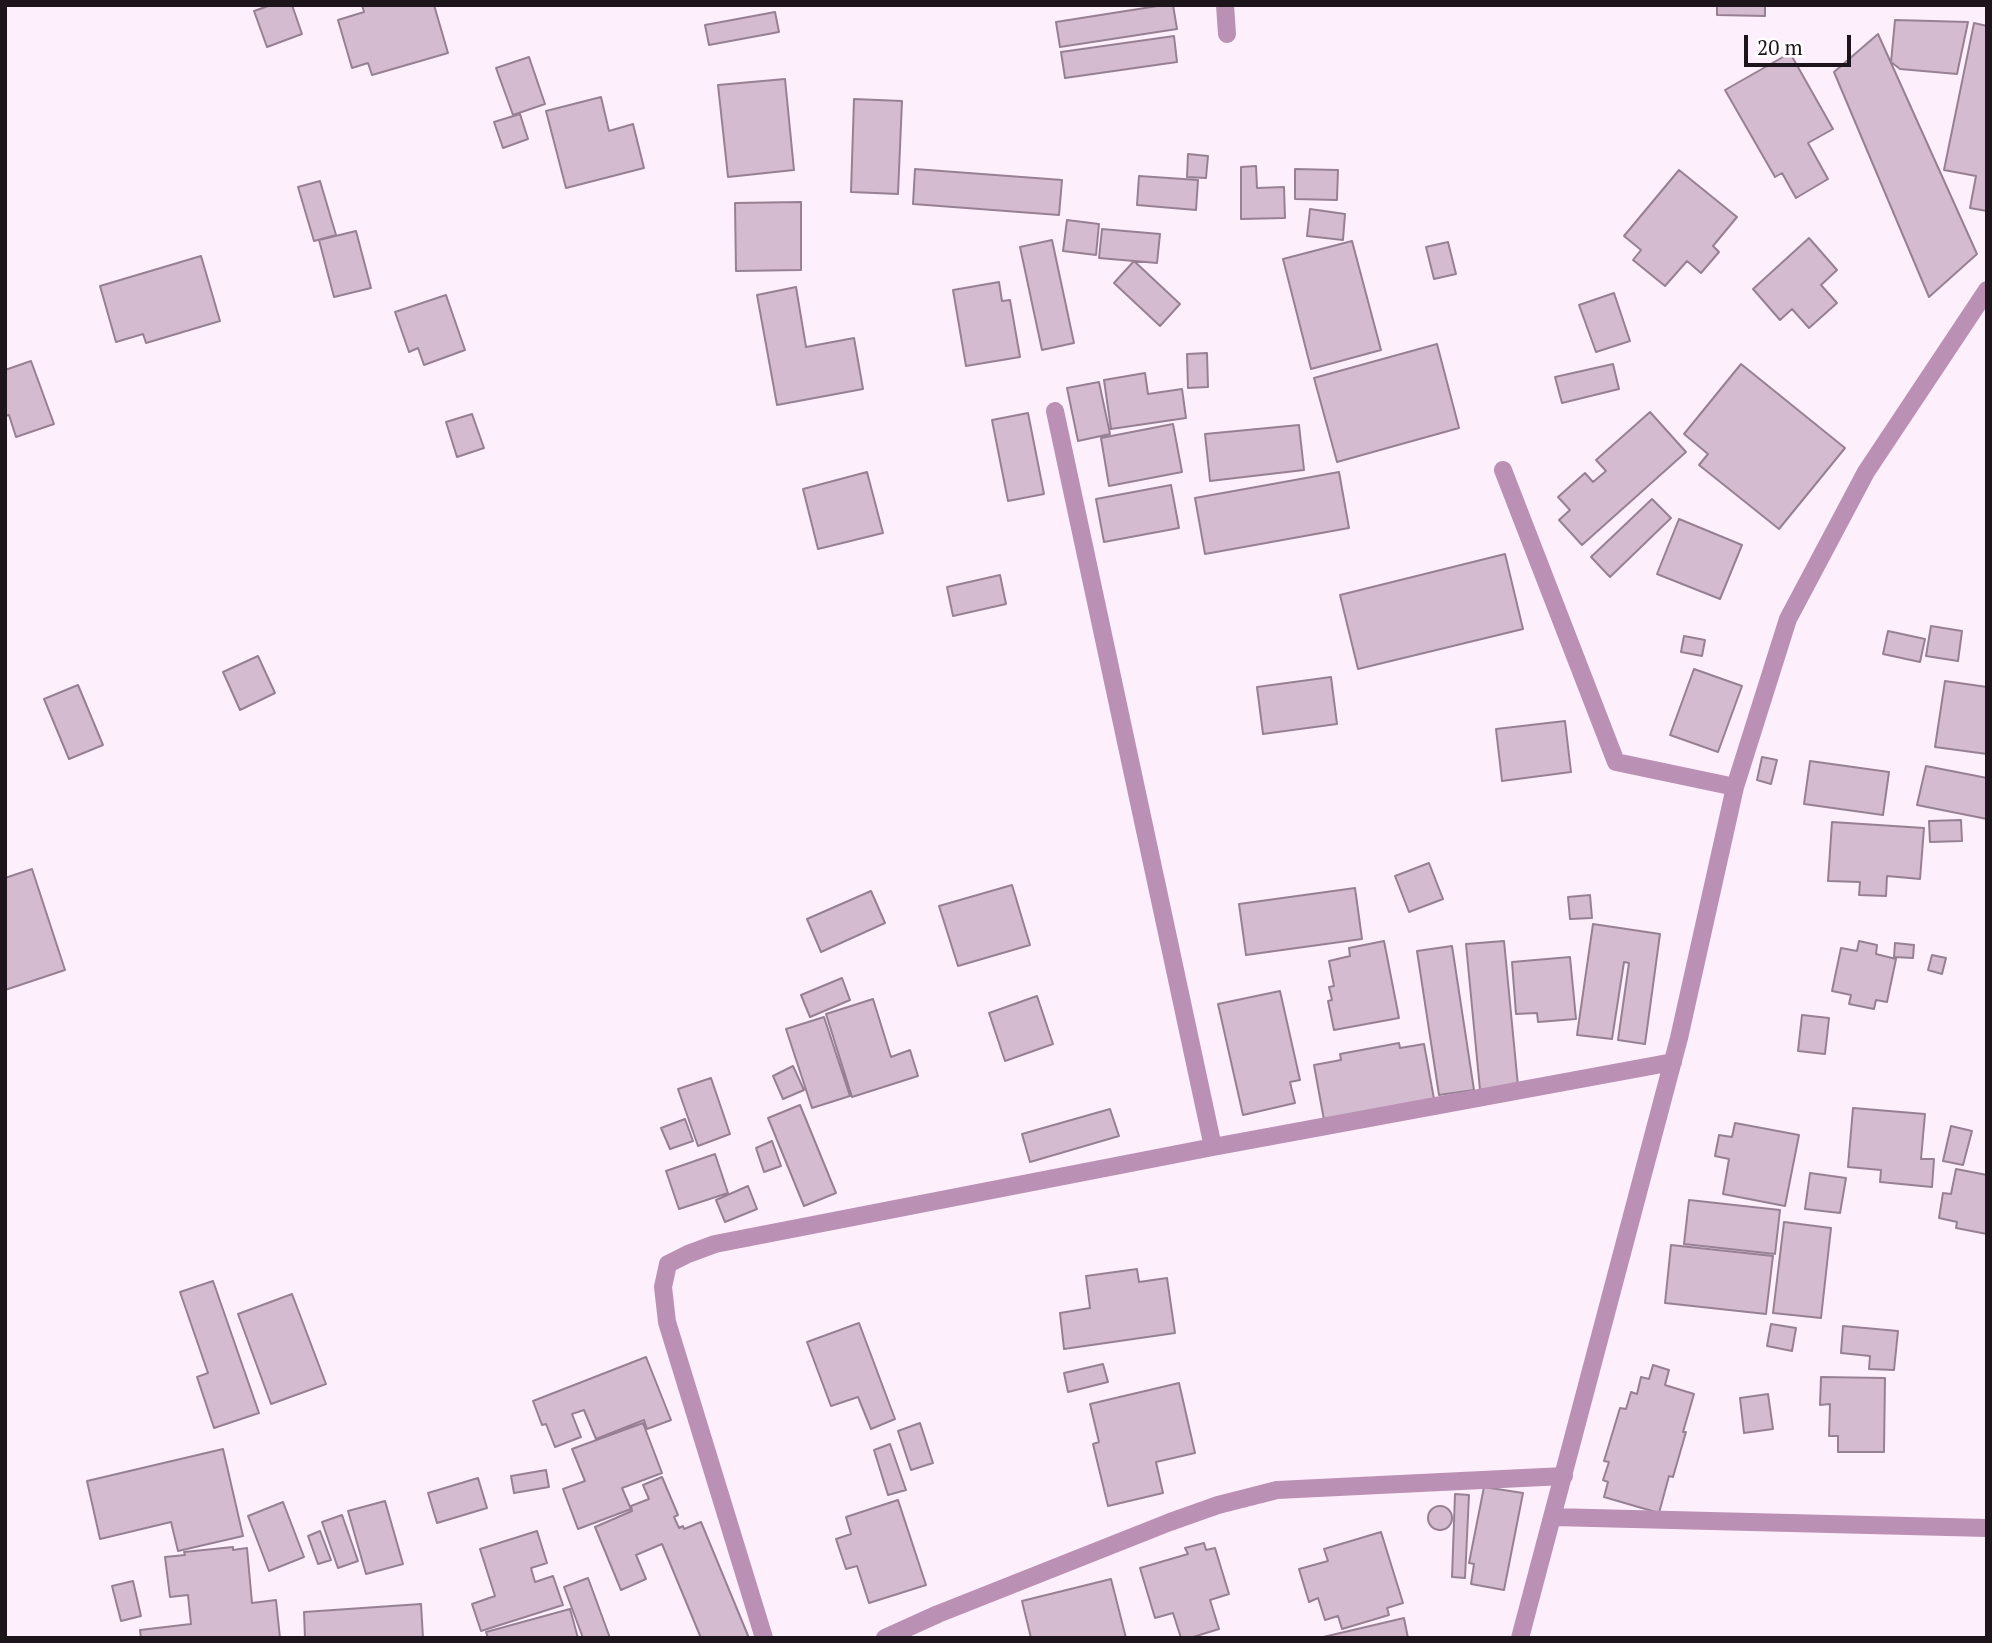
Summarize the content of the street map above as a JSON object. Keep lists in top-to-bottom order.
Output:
{
  "scale_bar": "20 m"
}
